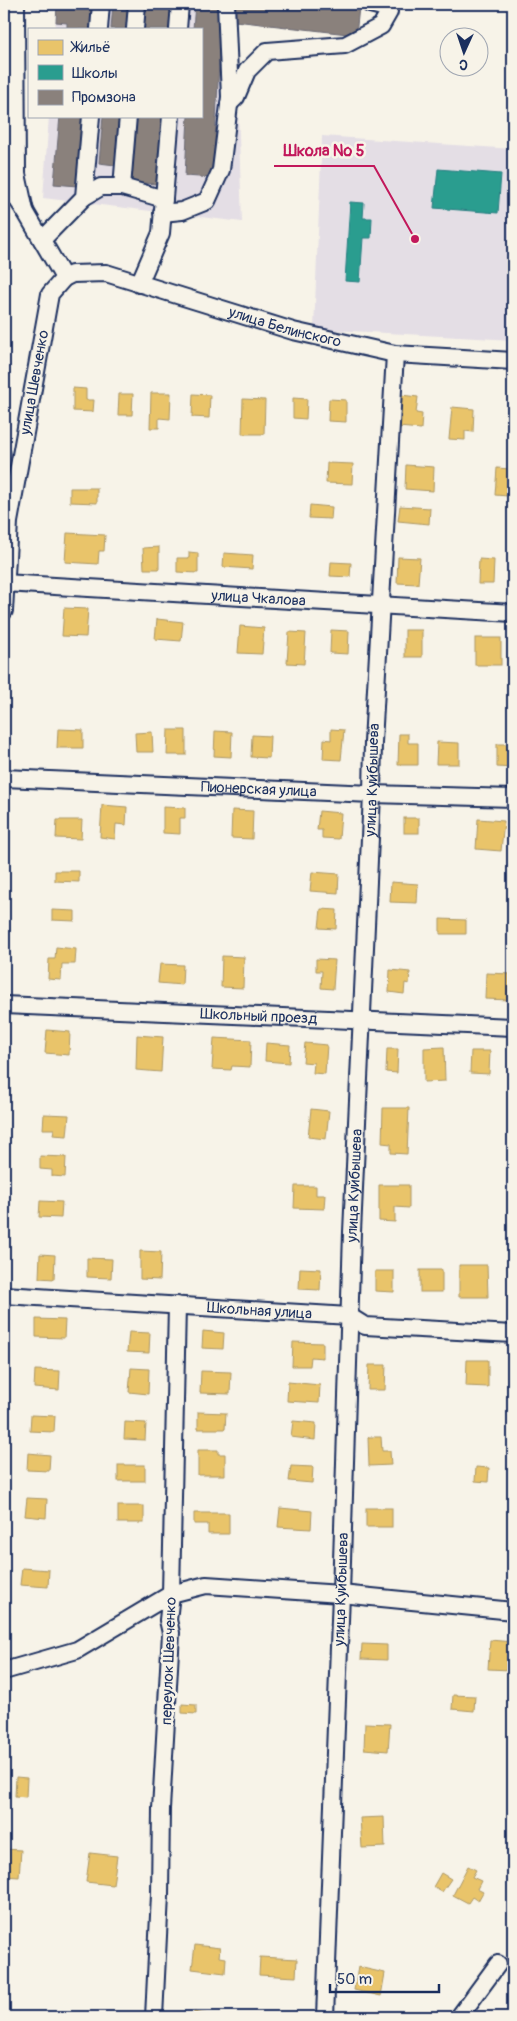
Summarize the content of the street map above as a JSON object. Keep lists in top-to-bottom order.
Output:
{
  "streets": {
    "street": [
      "улица Белинского",
      "улица Шевченко",
      "улица Чкалова",
      "улица Куйбышева",
      "Пионерская улица",
      "Школьный проезд",
      "Школьная улица",
      "переулок Шевченко"
    ]
  },
  "crossings": [
    ["улица Белинского", "улица Шевченко"],
    ["улица Белинского", "улица Куйбышева"],
    ["улица Шевченко", "улица Чкалова"],
    ["улица Чкалова", "улица Куйбышева"],
    ["улица Куйбышева", "Пионерская улица"],
    ["улица Куйбышева", "Школьный проезд"],
    ["улица Куйбышева", "Школьная улица"],
    ["Школьная улица", "переулок Шевченко"]
  ],
  "places": ["Школа № 5"],
  "legend": ["Жильё", "Школы", "Промзона"],
  "scale_bar": "50 m",
  "north": "bottom"
}
